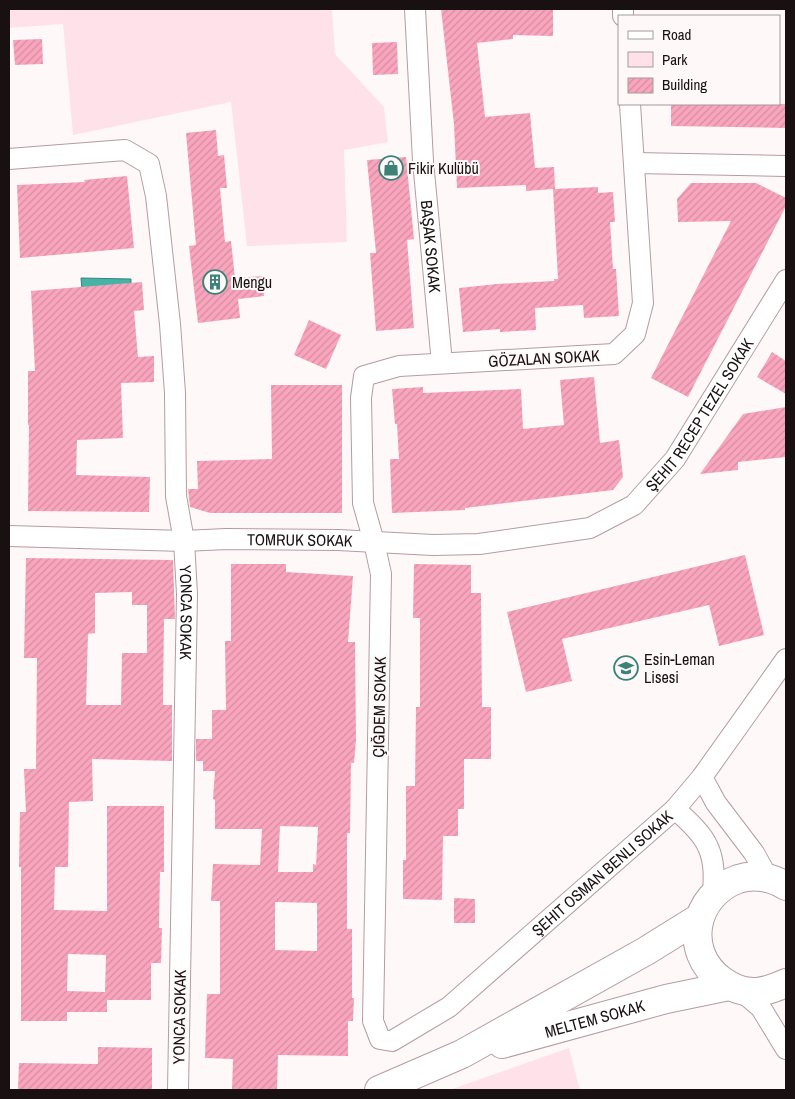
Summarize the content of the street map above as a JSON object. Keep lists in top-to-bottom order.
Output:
{
  "streets": {
    "main road": ["MELTEM SOKAK"],
    "street": [
      "BAŞAK SOKAK",
      "GÖZALAN SOKAK",
      "ŞEHIT RECEP TEZEL SOKAK",
      "TOMRUK SOKAK",
      "YONCA SOKAK",
      "ÇIĞDEM SOKAK",
      "ŞEHIT OSMAN BENLI SOKAK"
    ]
  },
  "crossings": [
    ["BAŞAK SOKAK", "GÖZALAN SOKAK"],
    ["GÖZALAN SOKAK", "ÇIĞDEM SOKAK"],
    ["ŞEHIT RECEP TEZEL SOKAK", "TOMRUK SOKAK"],
    ["TOMRUK SOKAK", "YONCA SOKAK"],
    ["TOMRUK SOKAK", "ÇIĞDEM SOKAK"],
    ["ÇIĞDEM SOKAK", "ŞEHIT OSMAN BENLI SOKAK"]
  ],
  "places": {
    "shop": ["Fikir Kulübü"],
    "building": ["Mengu"],
    "school or university": ["Esin-Leman Lisesi"]
  },
  "legend": ["Road", "Park", "Building"]
}
